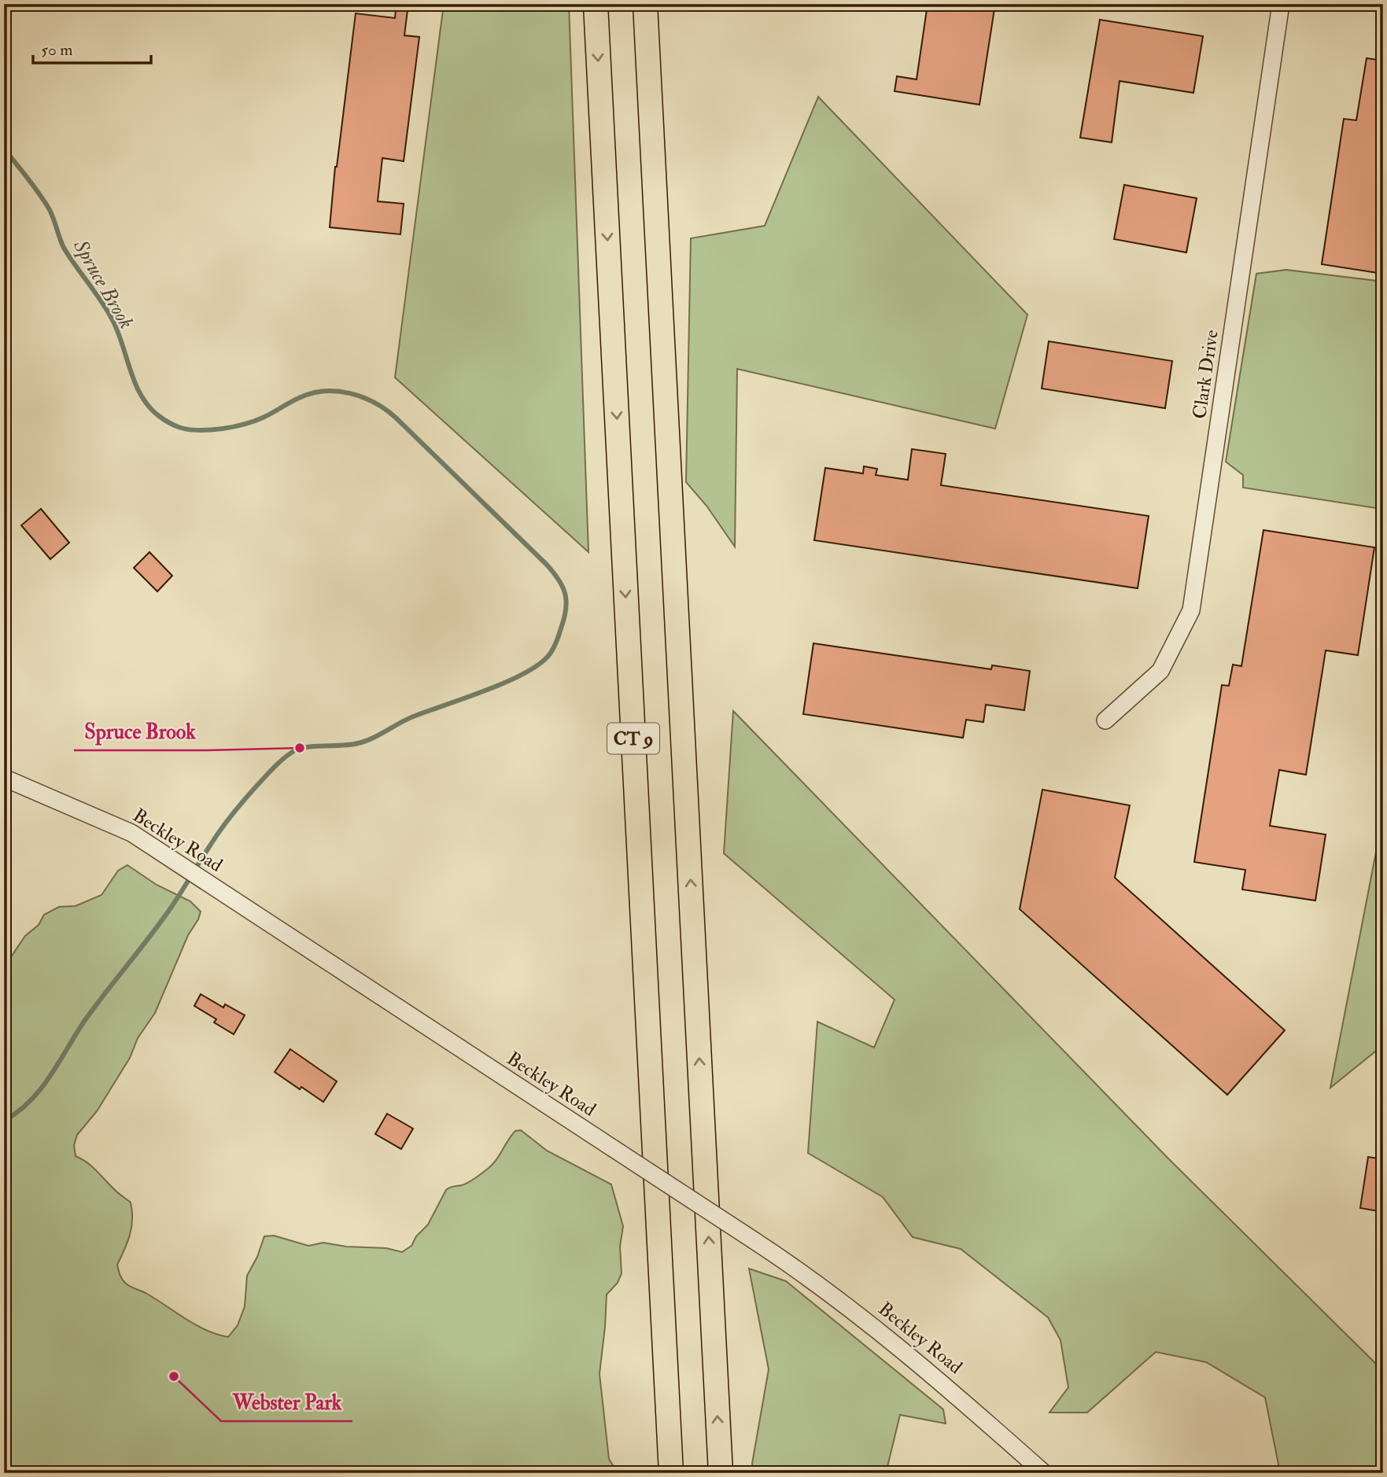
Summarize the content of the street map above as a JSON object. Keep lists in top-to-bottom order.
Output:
{
  "streets": {
    "highway": ["CT 9"],
    "street": ["Clark Drive", "Beckley Road"]
  },
  "water": ["Spruce Brook"],
  "places": ["Spruce Brook", "Webster Park"],
  "scale_bar": "50 m"
}
